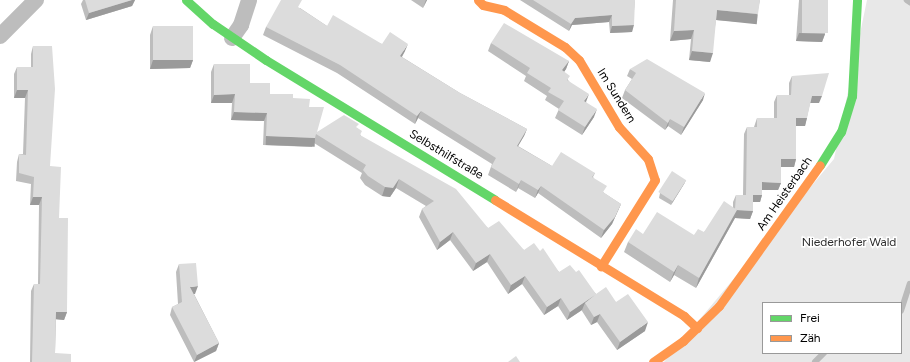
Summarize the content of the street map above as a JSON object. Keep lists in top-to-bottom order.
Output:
{
  "streets": {
    "street": ["Im Sundern", "Selbsthilfstraße", "Am Heisterbach"]
  },
  "crossings": [
    ["Im Sundern", "Selbsthilfstraße"],
    ["Selbsthilfstraße", "Am Heisterbach"]
  ],
  "parks": ["Niederhofer Wald"],
  "legend": ["Frei", "Zäh"]
}
